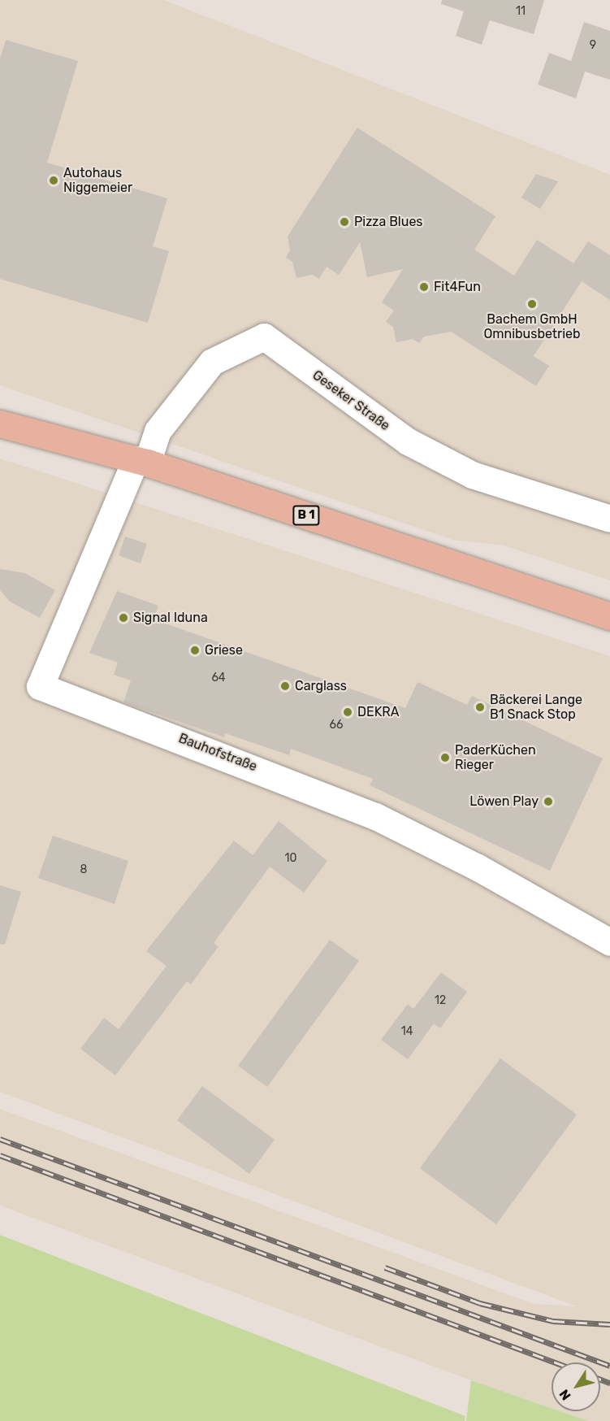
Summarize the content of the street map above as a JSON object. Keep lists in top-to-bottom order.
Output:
{
  "streets": {
    "main road": ["B 1"],
    "street": ["Geseker Straße", "Bauhofstraße"]
  },
  "crossings": [
    ["Geseker Straße", "B 1"],
    ["Geseker Straße", "Bauhofstraße"],
    ["B 1", "Bauhofstraße"]
  ],
  "places": [
    "Autohaus Niggemeier",
    "Pizza Blues",
    "Fit4Fun",
    "Bachem GmbH Omnibusbetrieb",
    "Signal Iduna",
    "Griese",
    "Carglass",
    "Bäckerei Lange B1 Snack Stop",
    "DEKRA",
    "PaderKüchen Rieger",
    "Löwen Play"
  ],
  "house_numbers": [
    "11",
    "9",
    "64",
    "66",
    "10",
    "8",
    "12",
    "14"
  ],
  "north": "bottom left"
}
